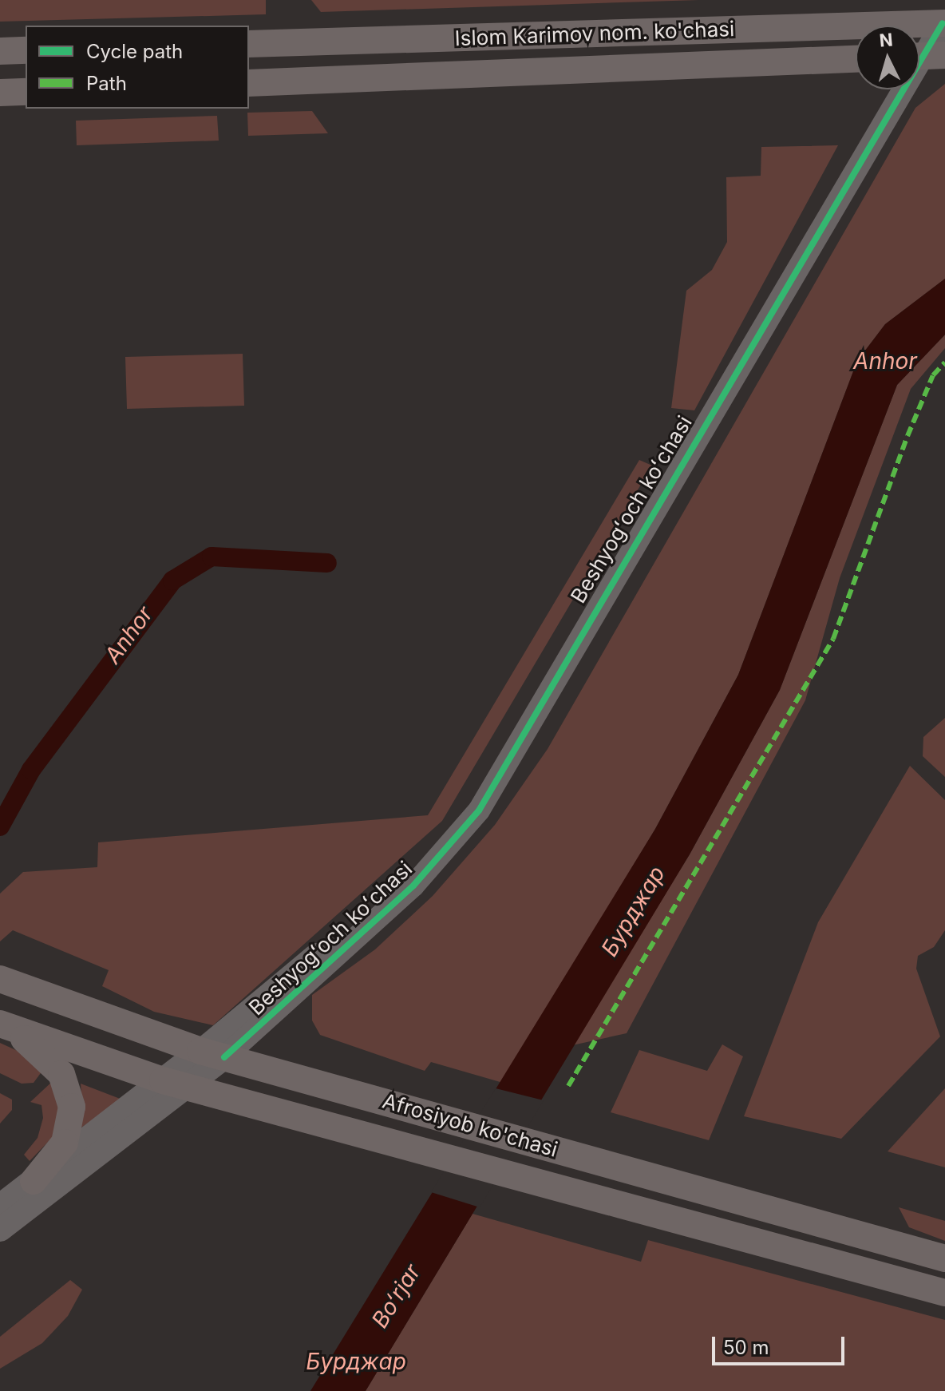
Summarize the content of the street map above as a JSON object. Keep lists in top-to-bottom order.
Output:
{
  "streets": {
    "main road": ["Islom Karimov nom. ko'chasi", "Beshyogʻoch koʻchasi", "Afrosiyob ko'chasi"]
  },
  "crossings": [
    ["Islom Karimov nom. ko'chasi", "Beshyogʻoch koʻchasi"],
    ["Beshyogʻoch koʻchasi", "Afrosiyob ko'chasi"]
  ],
  "water": ["Anhor", "Бурджар", "Bo‘rjar"],
  "legend": ["Cycle path", "Path"],
  "scale_bar": "50 m",
  "north": "top"
}
